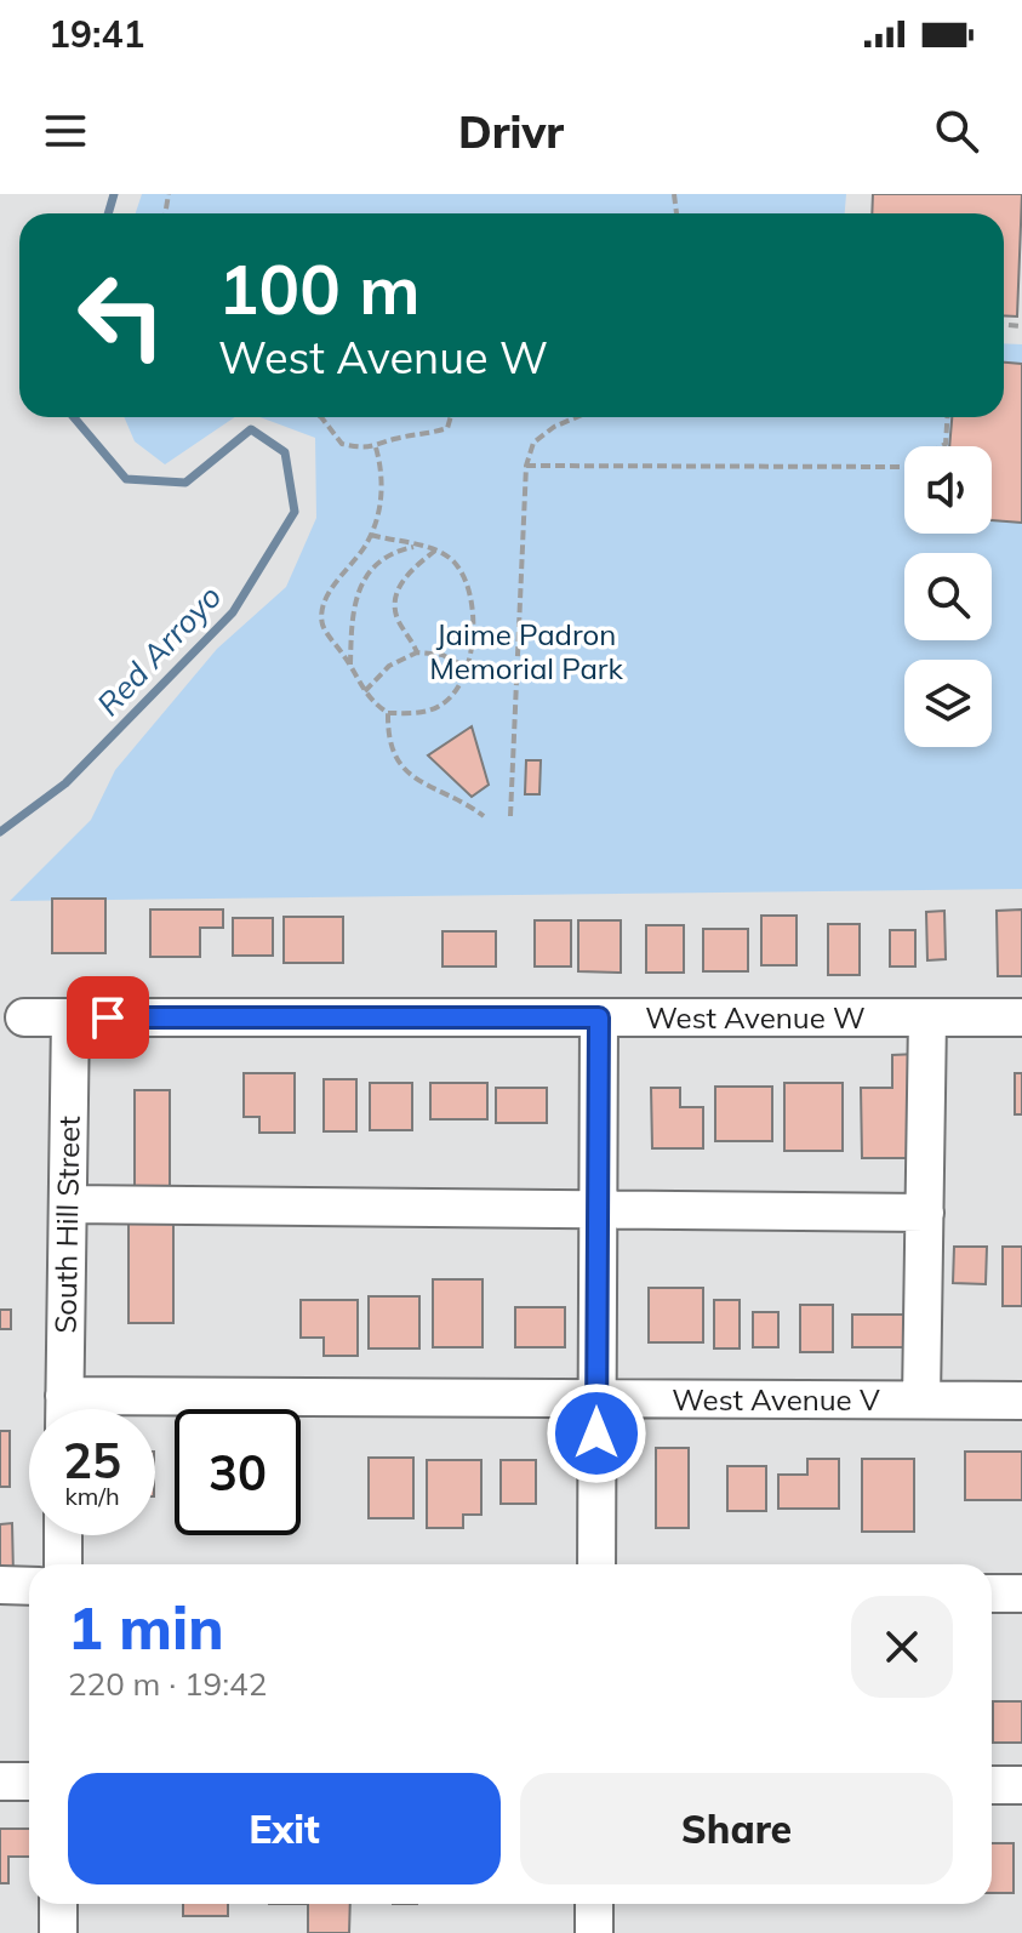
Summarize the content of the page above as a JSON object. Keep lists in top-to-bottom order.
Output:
{
  "streets": {
    "street": ["West Avenue W", "South Hill Street", "West Avenue V"]
  },
  "crossings": [
    ["West Avenue W", "South Hill Street"]
  ],
  "water": ["Red Arroyo"],
  "parks": ["Jaime Padron Memorial Park"],
  "page": {
    "status": "19:41",
    "header": "Drivr",
    "turn": ["100 m", "West Avenue W"],
    "speed": "25 km/h",
    "limit": "30",
    "heading": ["1 min", "220 m · 19:42"],
    "buttons": ["Exit", "Share"]
  }
}
